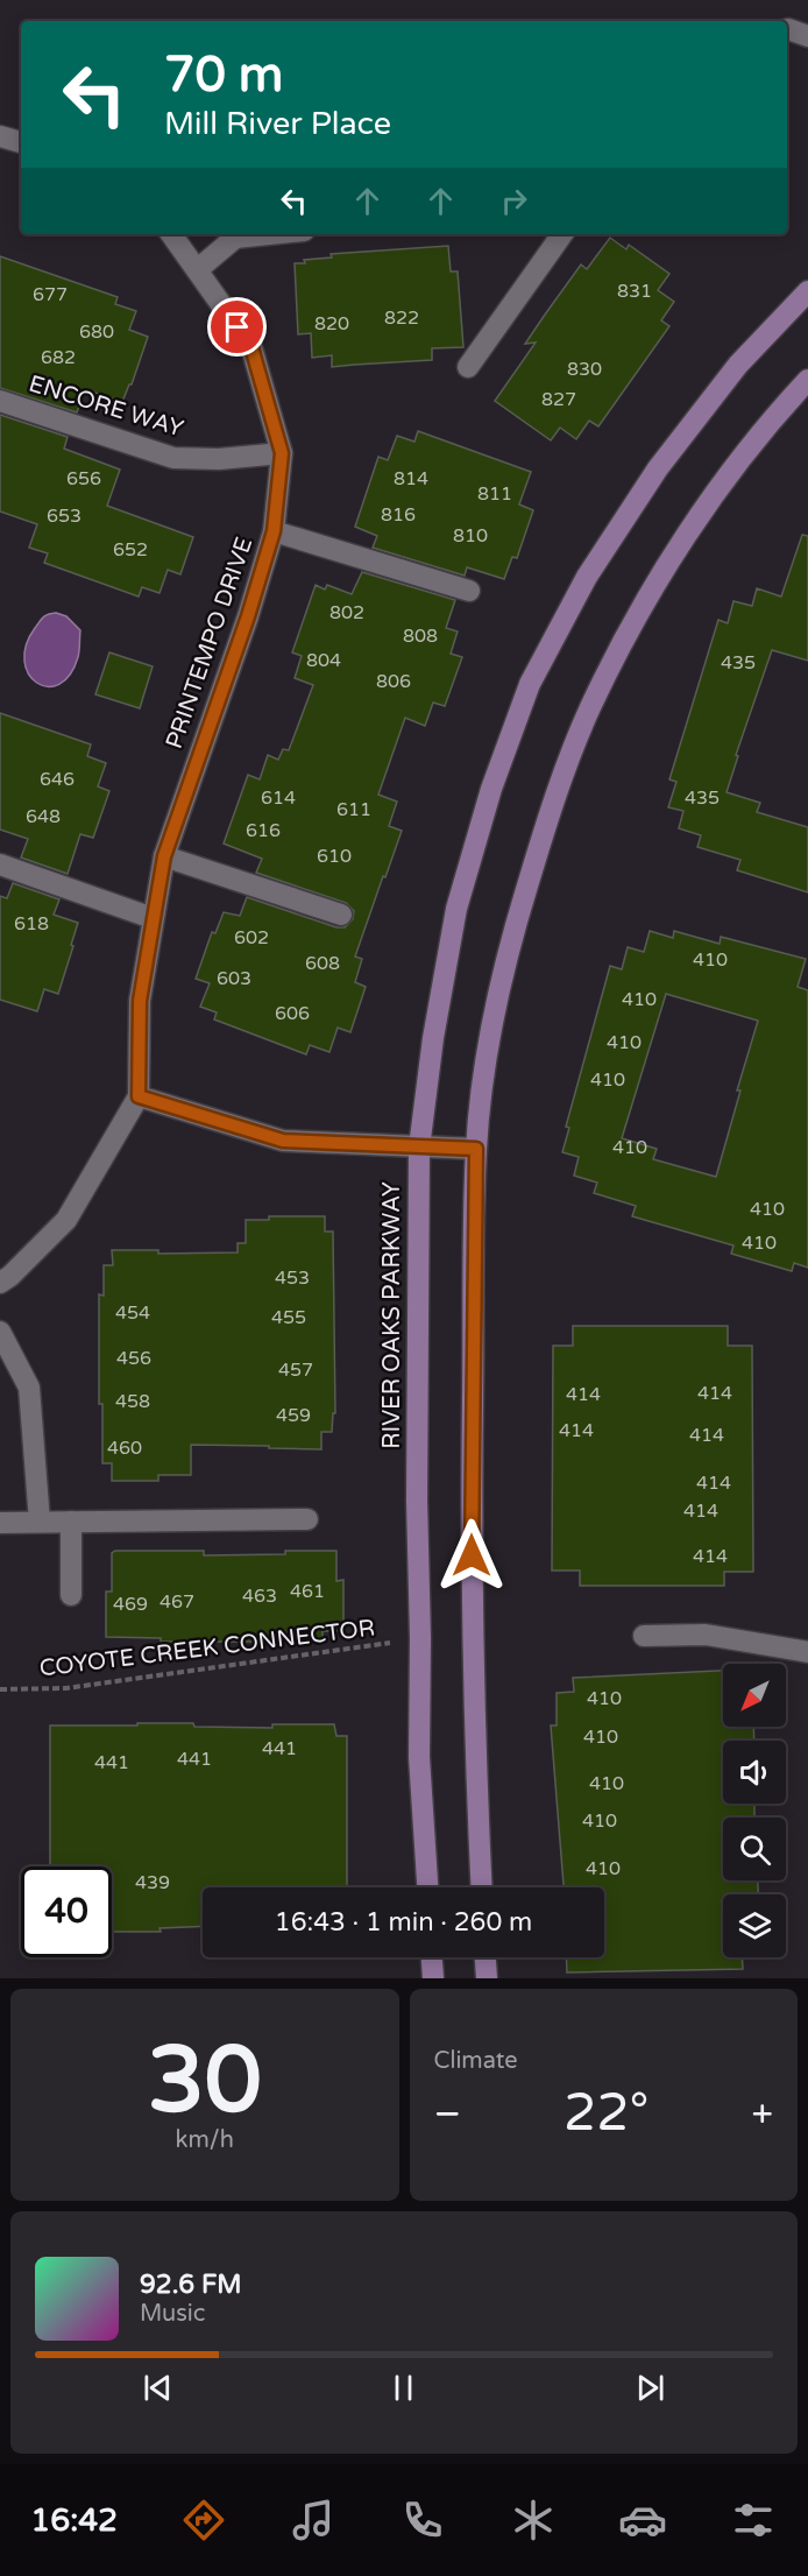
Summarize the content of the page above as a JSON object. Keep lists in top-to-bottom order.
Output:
{
  "streets": {
    "street": ["ENCORE WAY", "PRINTEMPO DRIVE", "RIVER OAKS PARKWAY"],
    "path": ["COYOTE CREEK CONNECTOR"]
  },
  "crossings": [
    ["ENCORE WAY", "PRINTEMPO DRIVE"],
    ["RIVER OAKS PARKWAY", "COYOTE CREEK CONNECTOR"]
  ],
  "house_numbers": [
    "831",
    "677",
    "822",
    "820",
    "680",
    "682",
    "830",
    "827",
    "656",
    "814",
    "811",
    "816",
    "653",
    "810",
    "652",
    "802",
    "808",
    "804",
    "435",
    "806",
    "646",
    "614",
    "435",
    "611",
    "648",
    "616",
    "610",
    "618",
    "602",
    "410",
    "608",
    "603",
    "410",
    "606",
    "410",
    "410",
    "410",
    "410",
    "410",
    "453",
    "454",
    "455",
    "456",
    "457",
    "414",
    "414",
    "458",
    "459",
    "414",
    "414",
    "460",
    "414",
    "414",
    "414",
    "461",
    "463",
    "467",
    "469",
    "410",
    "410",
    "441",
    "441",
    "441",
    "410",
    "410",
    "410",
    "439"
  ],
  "north": "bottom left",
  "page": {
    "turn": ["70 m", "Mill River Place"],
    "limit": "40",
    "trip": "16:43 · 1 min · 260 m",
    "tile": [
      ["30", "km/h"],
      "Climate"
    ],
    "heat": ["−", "22°", "+"],
    "song": ["92.6 FM", "Music"],
    "tabs": "16:42"
  }
}
